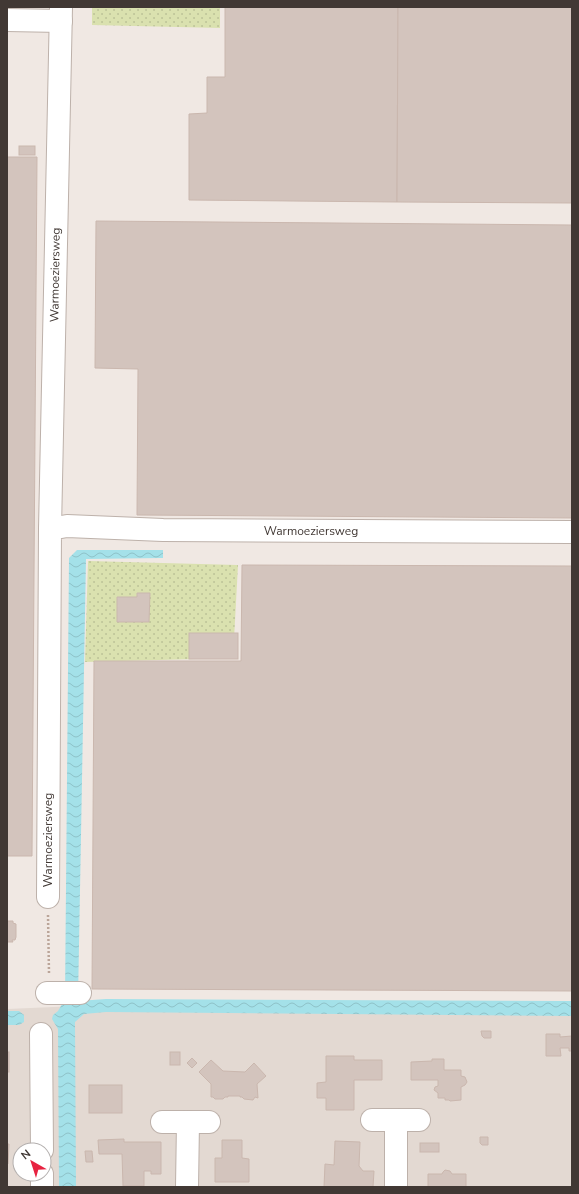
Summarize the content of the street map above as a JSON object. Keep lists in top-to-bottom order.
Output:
{
  "streets": {
    "street": ["Warmoeziersweg"]
  },
  "north": "top left"
}
